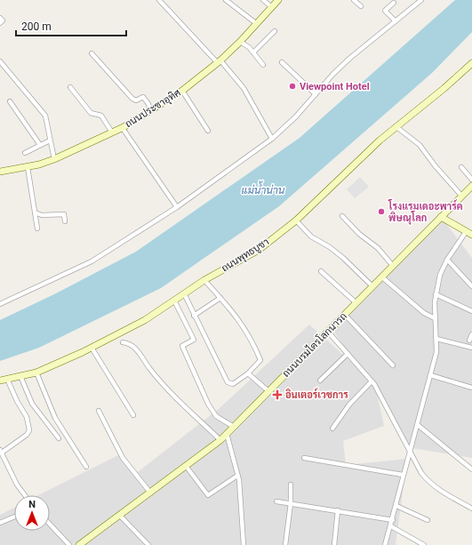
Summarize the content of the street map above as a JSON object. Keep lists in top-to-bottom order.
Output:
{
  "streets": {
    "street": ["ถนนประชาอุทิศ", "ถนนพุทธบูชา", "ถนนบรมไตรโลกนารถ"]
  },
  "water": ["แม่น้ำน่าน"],
  "places": {
    "other": ["Viewpoint Hotel", "โรงแรมเดอะพาร์ค พิษณุโลก"],
    "health": ["อินเตอร์เวชการ"]
  },
  "scale_bar": "200 m",
  "north": "top"
}
